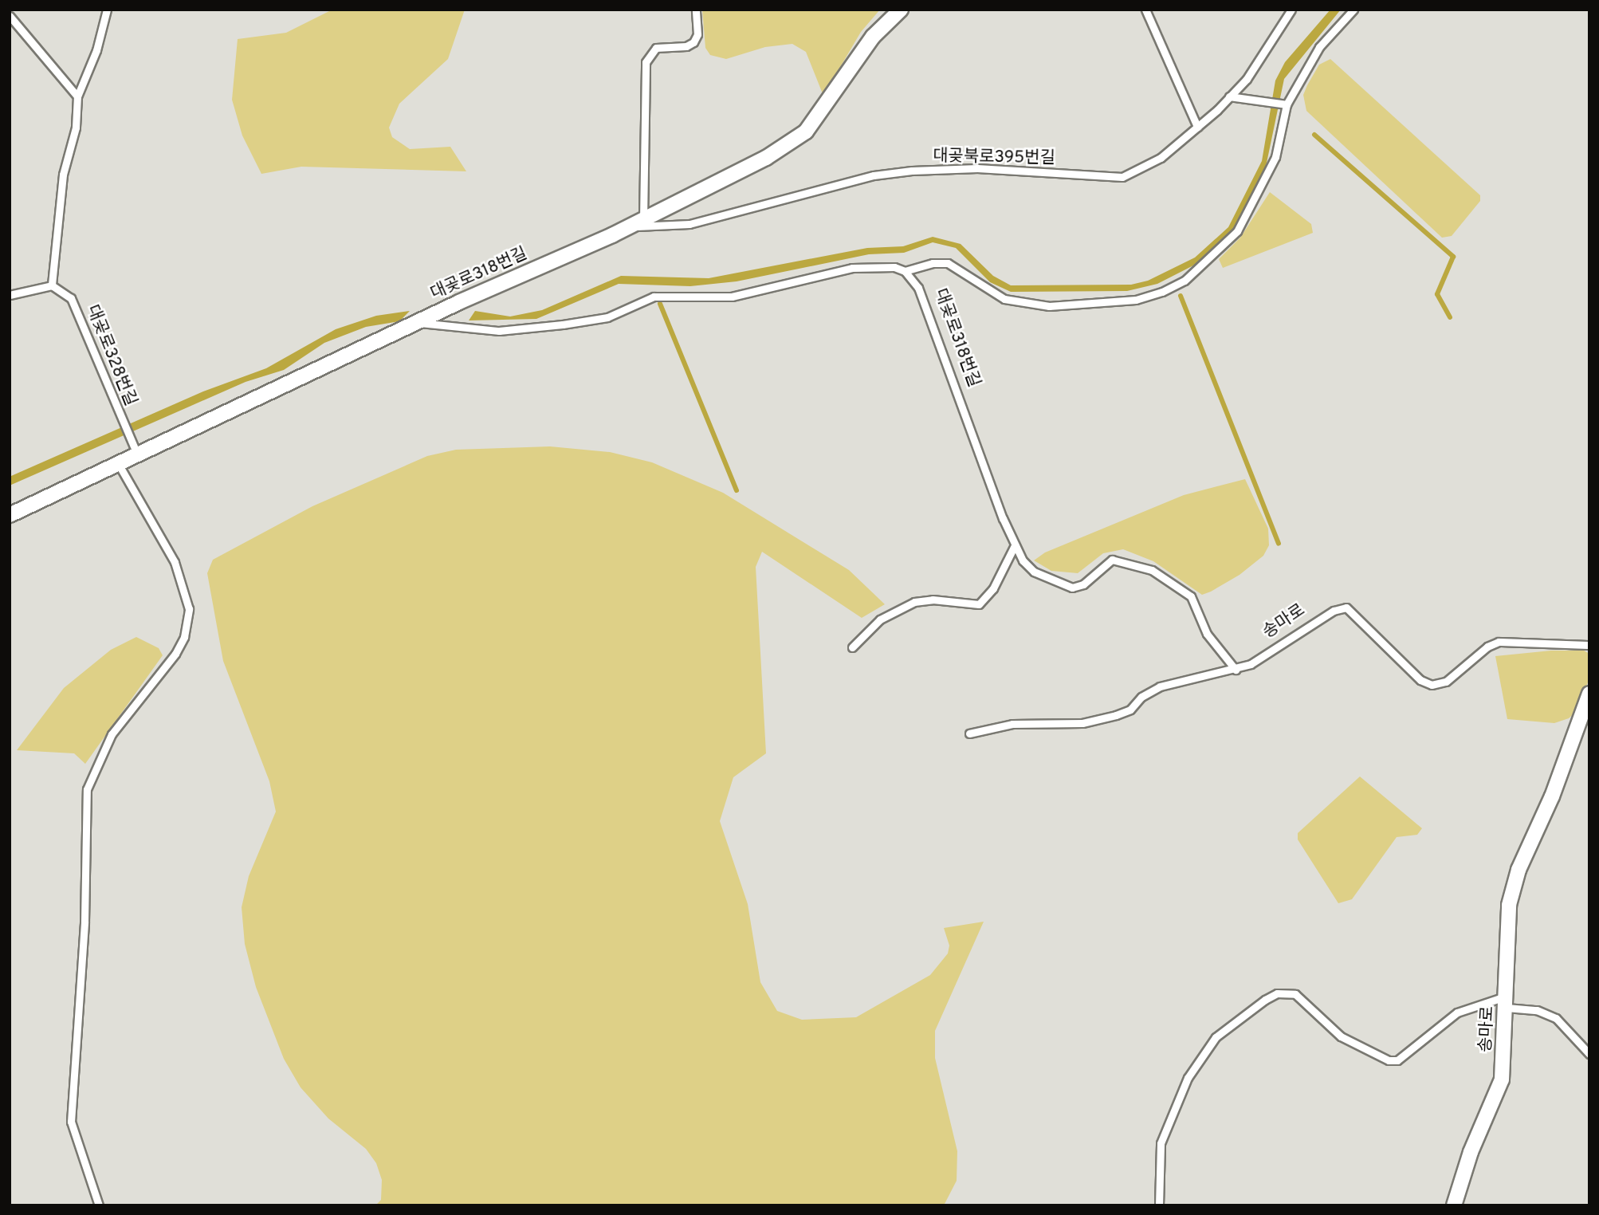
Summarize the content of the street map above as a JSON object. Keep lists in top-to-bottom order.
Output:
{
  "streets": {
    "street": ["대곶로318번길", "송마로"],
    "lane": ["대곶북로395번길", "대곶로328번길"]
  },
  "crossings": [
    ["대곶북로395번길", "대곶로318번길"],
    ["대곶로318번길", "대곶로328번길"],
    ["대곶로318번길", "송마로"]
  ]
}
